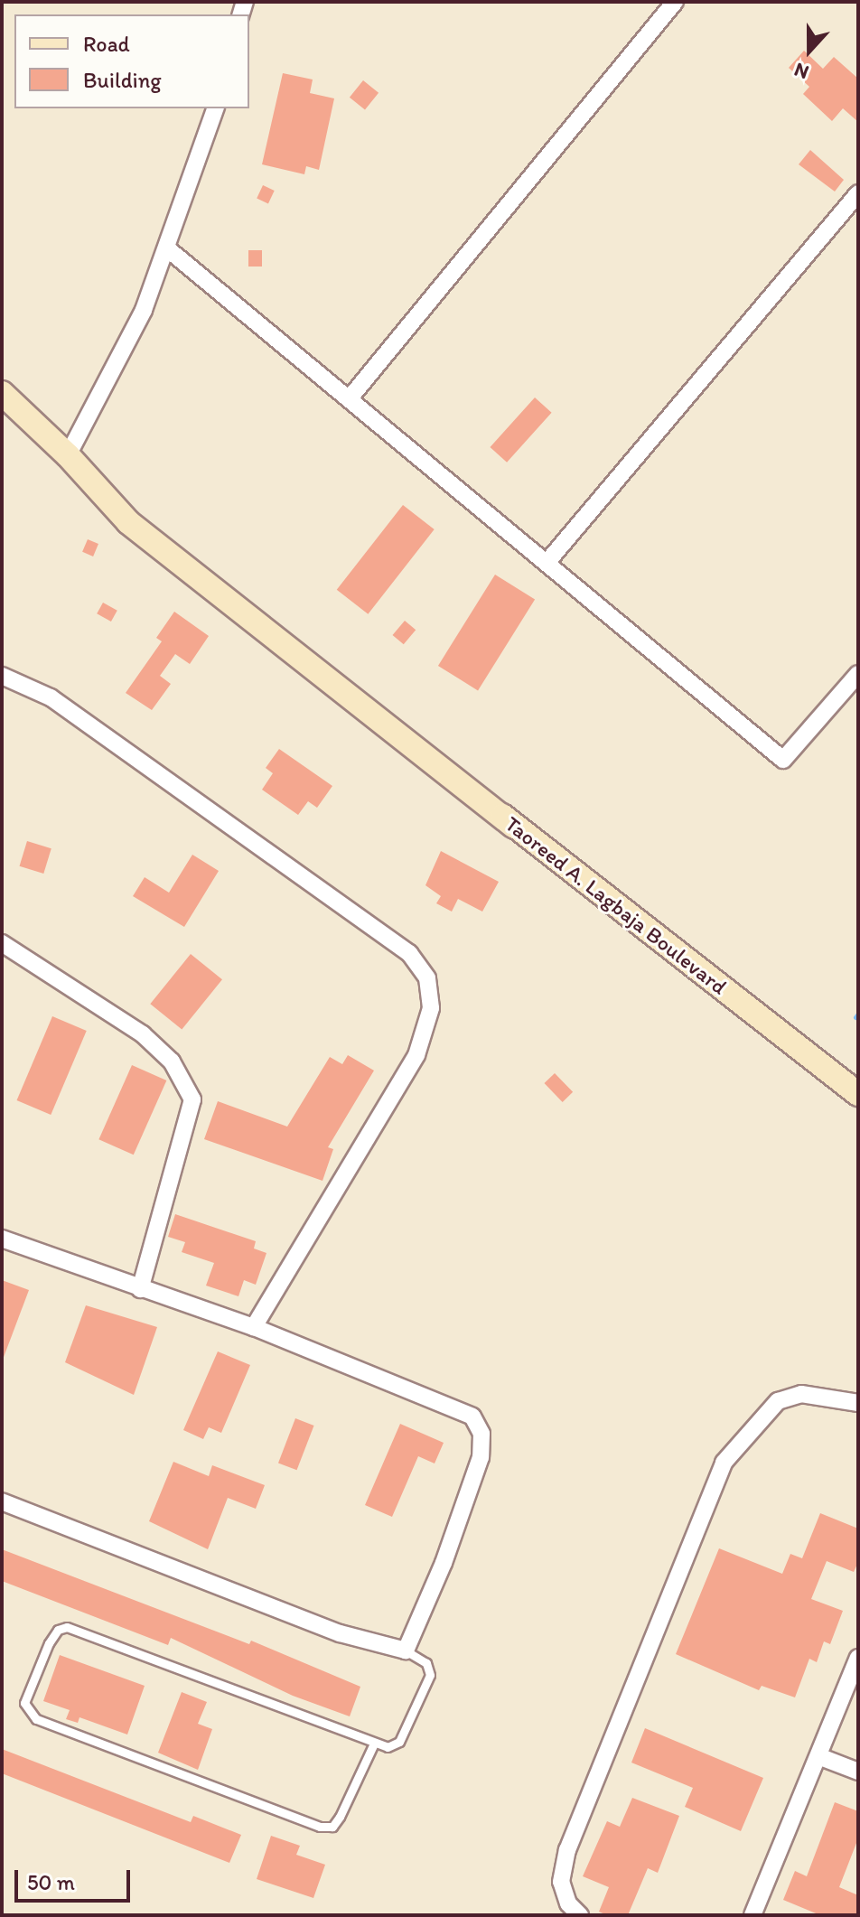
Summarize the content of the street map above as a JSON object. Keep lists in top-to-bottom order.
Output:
{
  "streets": {
    "street": ["Taoreed A. Lagbaja Boulevard"]
  },
  "legend": ["Road", "Building"],
  "scale_bar": "50 m",
  "north": "bottom"
}
